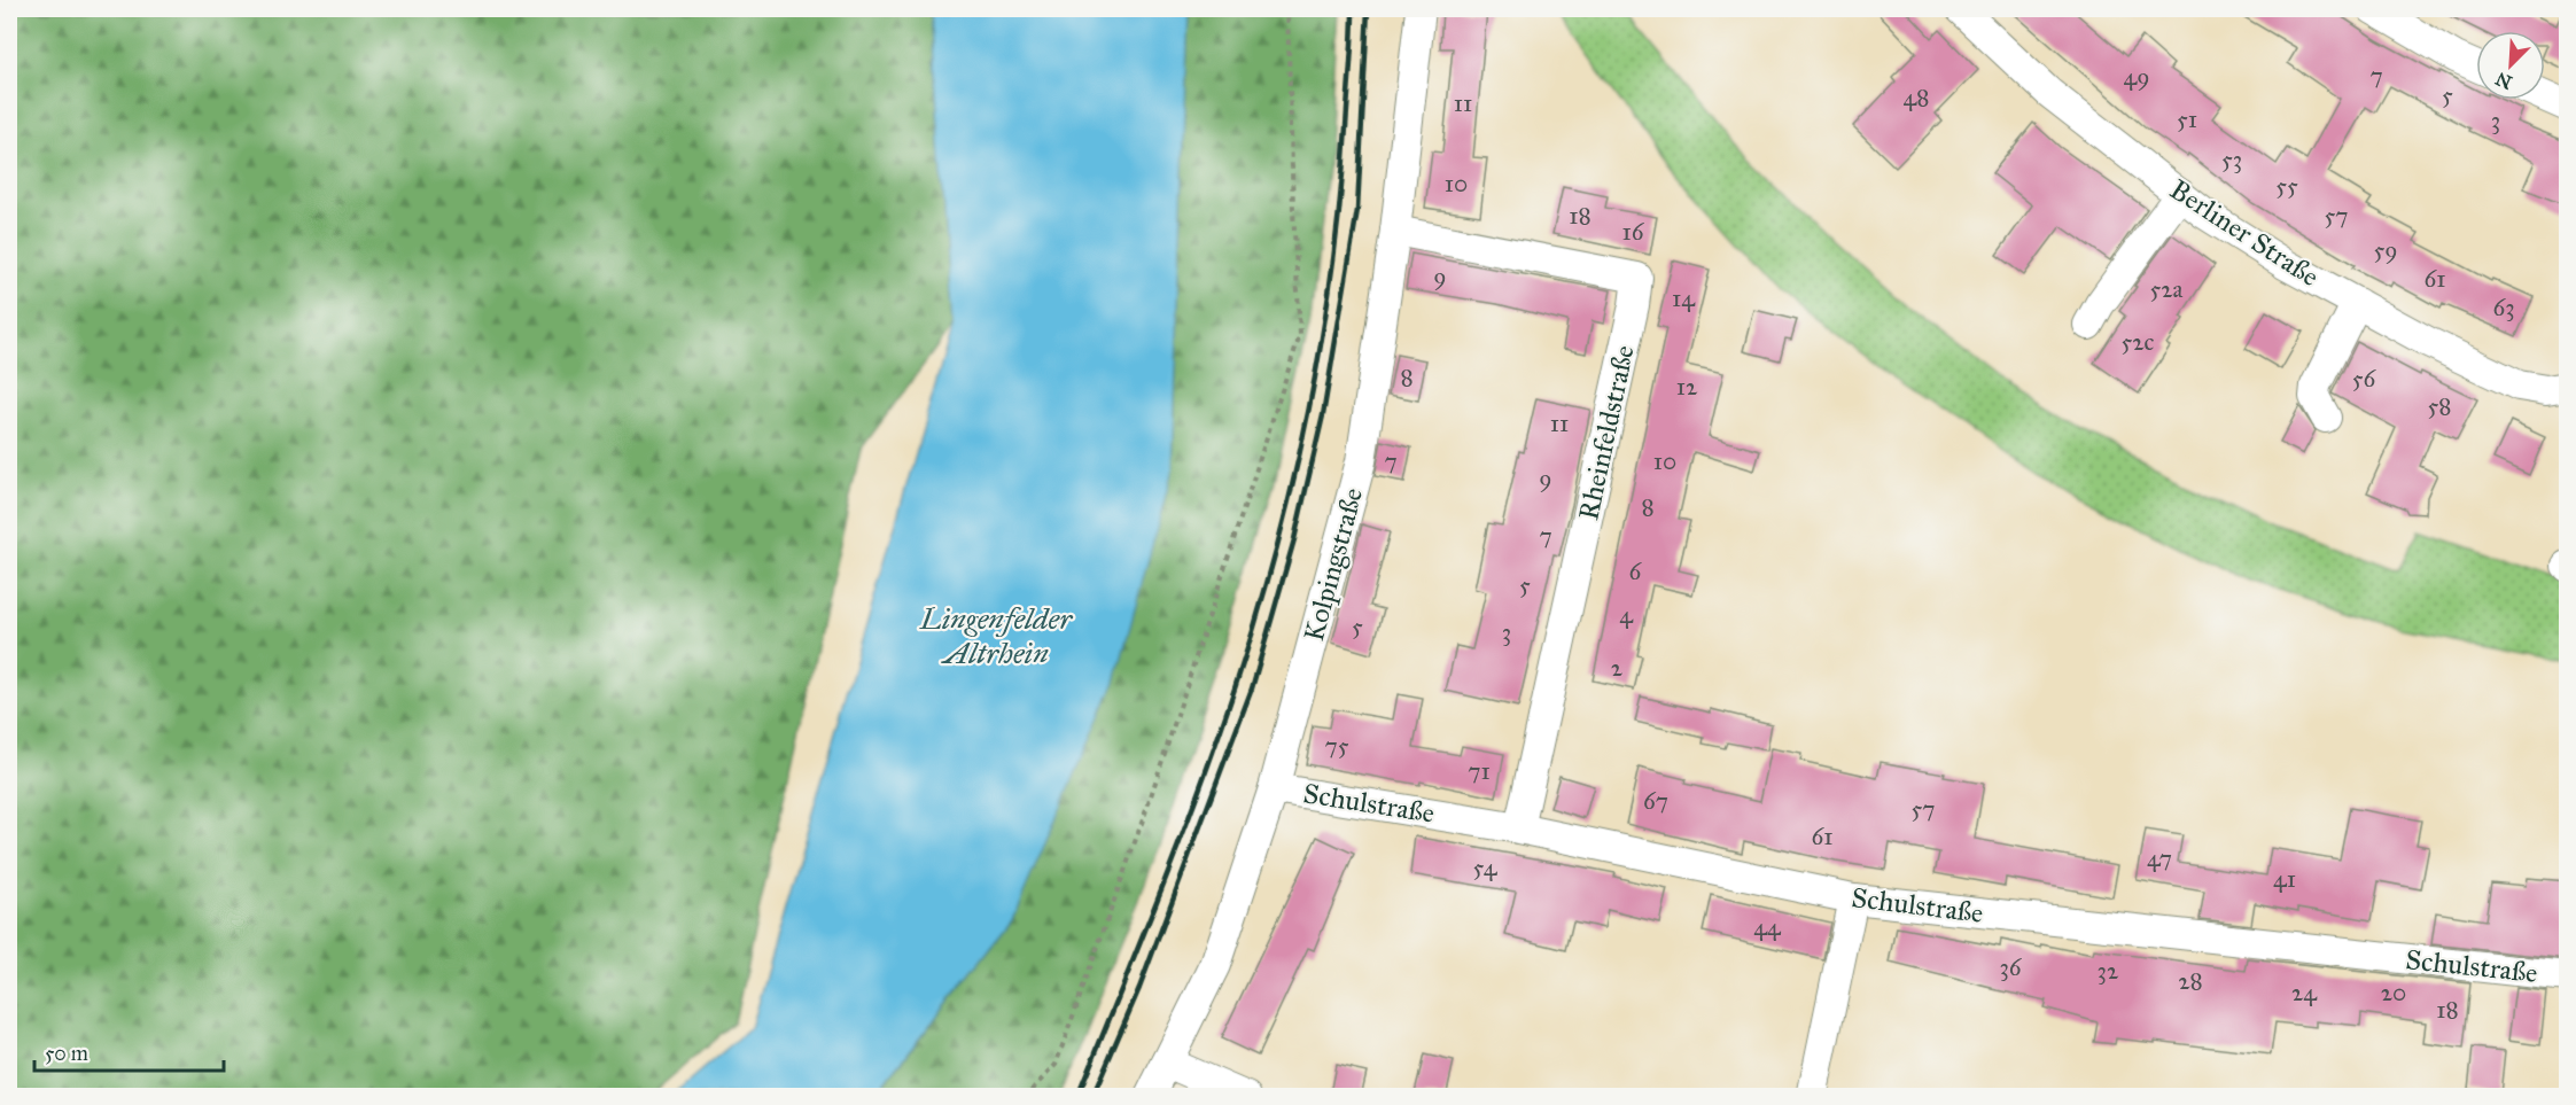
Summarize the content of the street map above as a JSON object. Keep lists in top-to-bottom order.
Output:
{
  "streets": {
    "street": [
      "Berliner Straße",
      "Rheinfeldstraße",
      "Kolpingstraße",
      "Schulstraße"
    ]
  },
  "crossings": [
    ["Rheinfeldstraße", "Kolpingstraße"],
    ["Rheinfeldstraße", "Schulstraße"],
    ["Kolpingstraße", "Schulstraße"]
  ],
  "water": ["Lingenfelder Altrhein"],
  "house_numbers": [
    "7",
    "49",
    "5",
    "48",
    "11",
    "51",
    "3",
    "53",
    "10",
    "55",
    "18",
    "57",
    "16",
    "59",
    "9",
    "61",
    "52a",
    "14",
    "63",
    "52c",
    "8",
    "56",
    "12",
    "58",
    "11",
    "7",
    "10",
    "9",
    "8",
    "7",
    "6",
    "5",
    "4",
    "5",
    "3",
    "2",
    "75",
    "71",
    "67",
    "57",
    "61",
    "47",
    "54",
    "41",
    "44",
    "36",
    "32",
    "28",
    "24",
    "20",
    "18"
  ],
  "scale_bar": "50 m",
  "north": "bottom left"
}
